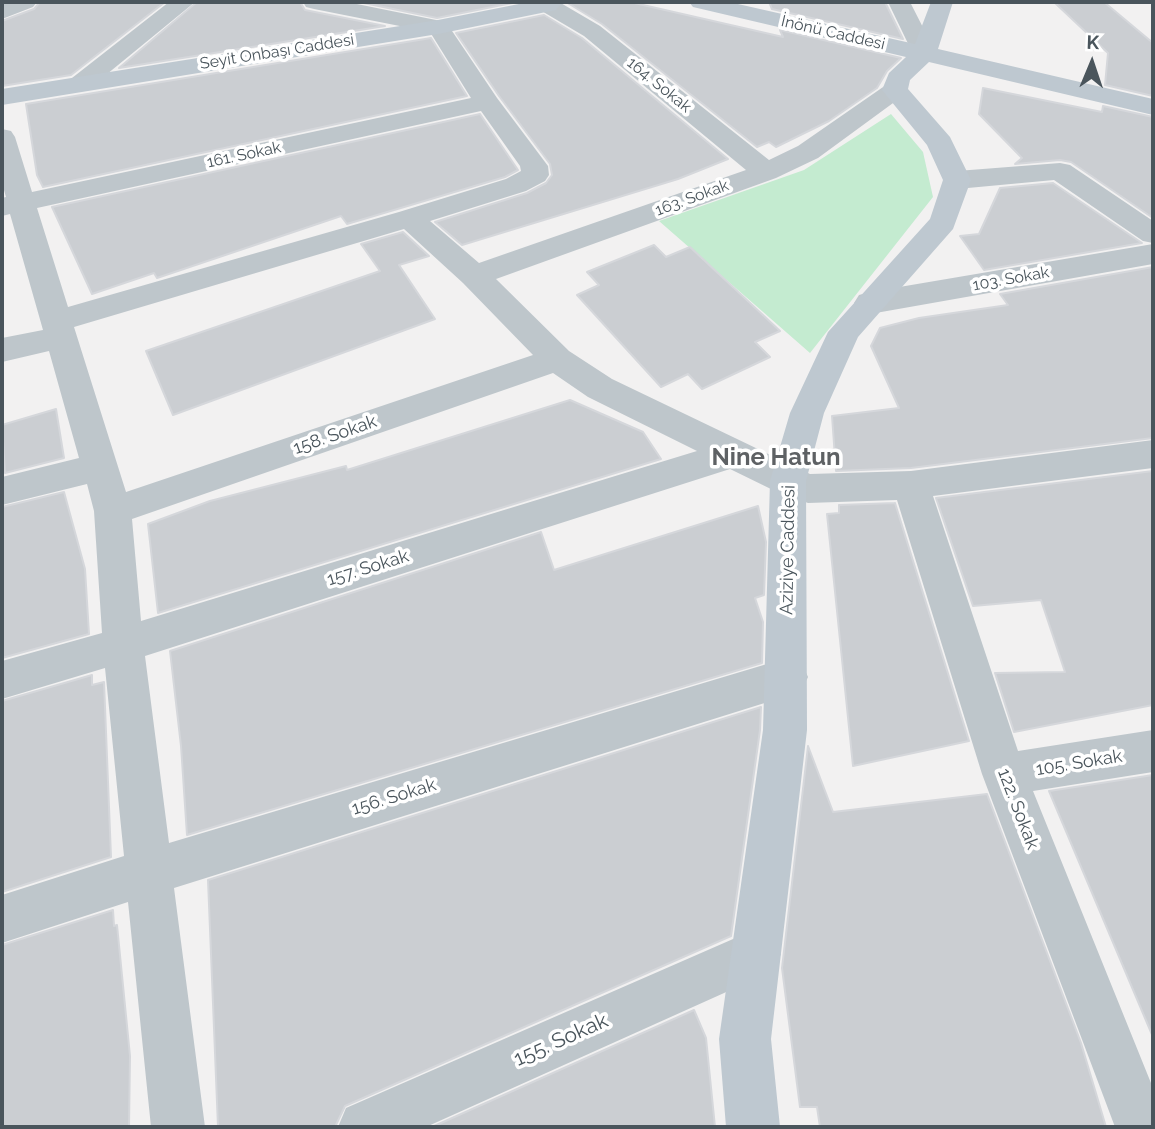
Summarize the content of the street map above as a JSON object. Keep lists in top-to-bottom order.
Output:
{
  "streets": {
    "street": [
      "İnönü Caddesi",
      "Seyit Onbaşı Caddesi",
      "164. Sokak",
      "161. Sokak",
      "163. Sokak",
      "103. Sokak",
      "158. Sokak",
      "Aziziye Caddesi",
      "157. Sokak",
      "105. Sokak",
      "156. Sokak",
      "122. Sokak",
      "155. Sokak"
    ]
  },
  "crossings": [
    ["Seyit Onbaşı Caddesi", "164. Sokak"],
    ["164. Sokak", "163. Sokak"],
    ["103. Sokak", "Aziziye Caddesi"],
    ["Aziziye Caddesi", "156. Sokak"],
    ["Aziziye Caddesi", "155. Sokak"],
    ["105. Sokak", "122. Sokak"]
  ],
  "districts": ["Nine Hatun"],
  "north": "top"
}
